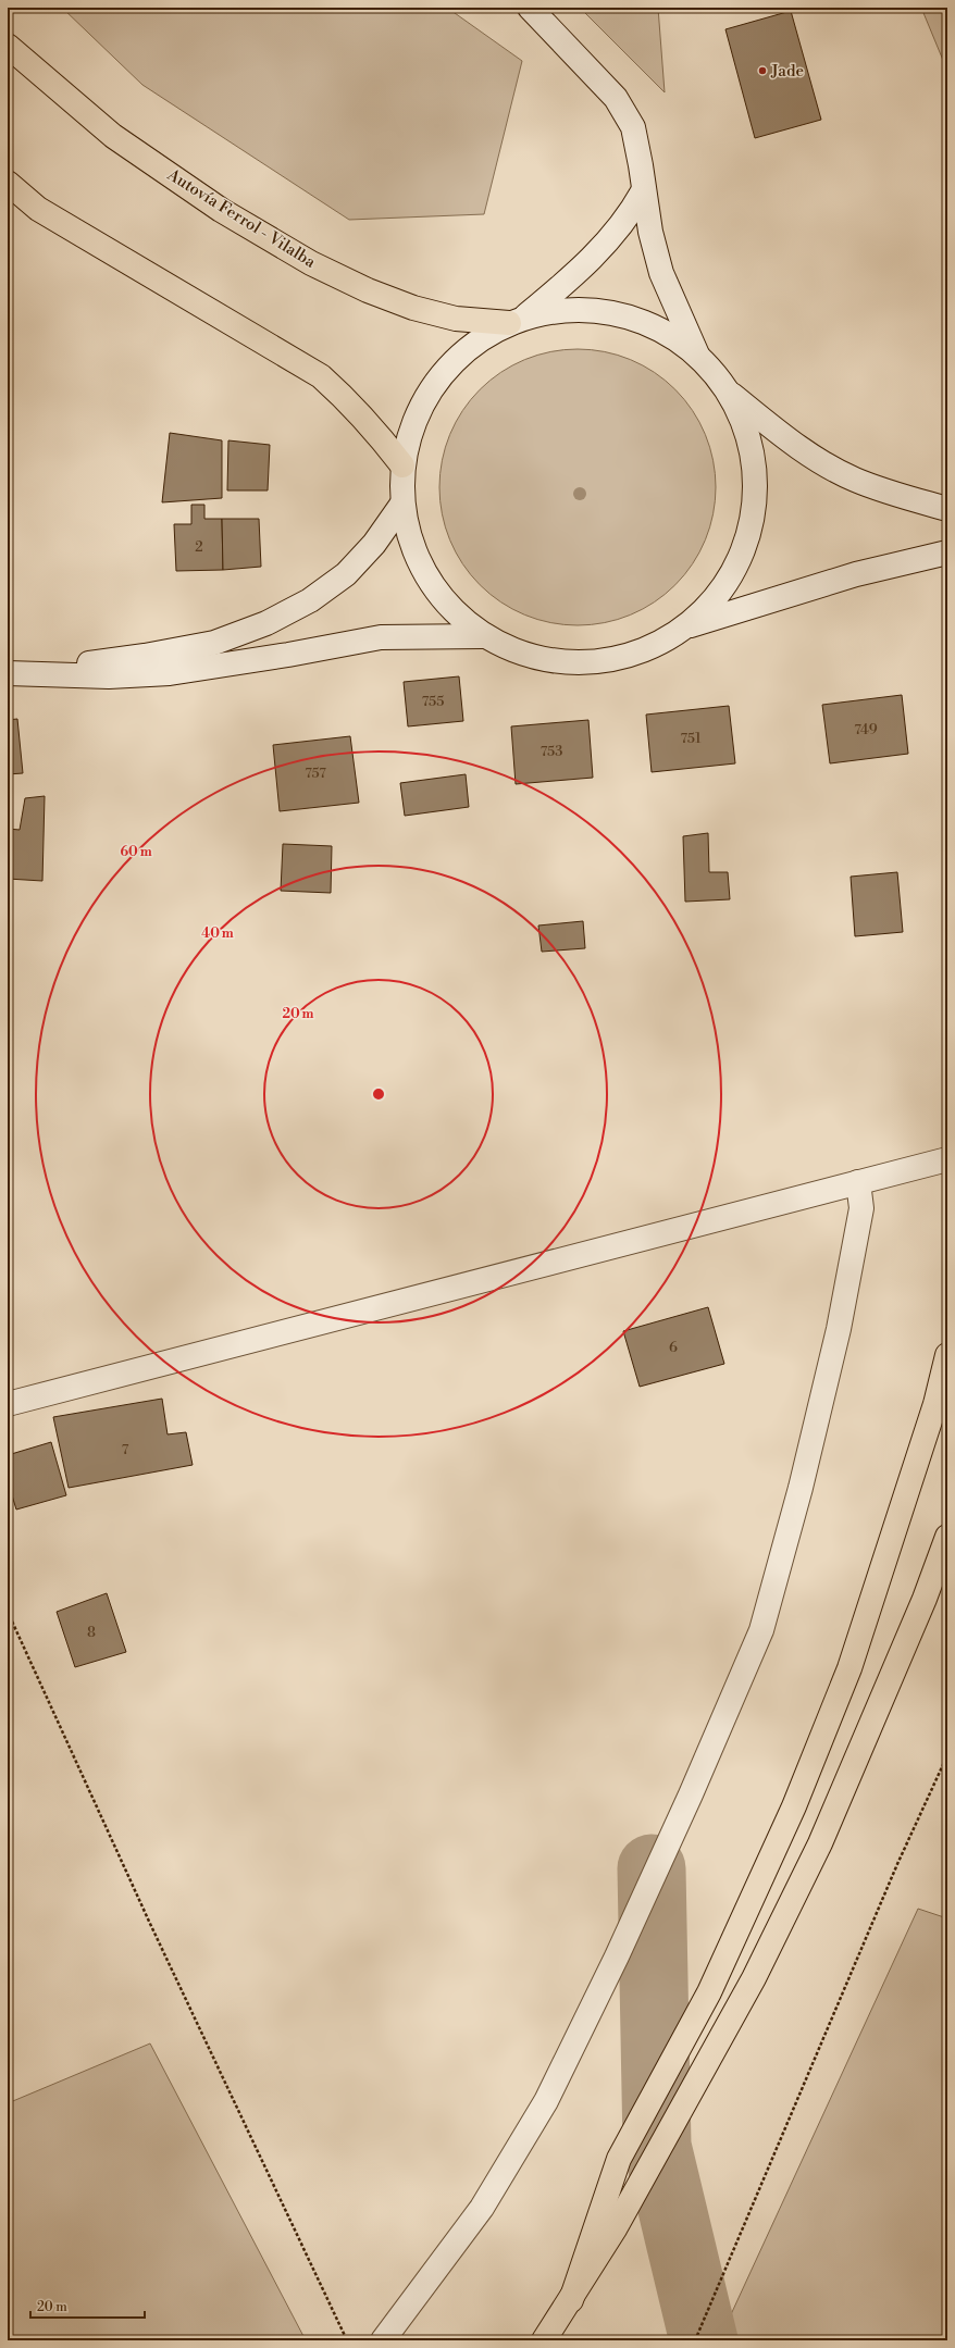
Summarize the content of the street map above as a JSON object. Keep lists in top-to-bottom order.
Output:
{
  "streets": {
    "highway": ["Autovía Ferrol - Vilalba"]
  },
  "places": ["Jade"],
  "house_numbers": [
    "2",
    "755",
    "749",
    "751",
    "753",
    "757",
    "6",
    "7",
    "8"
  ],
  "scale_bar": "20 m",
  "rings": ["60 m", "40 m", "20 m"]
}
